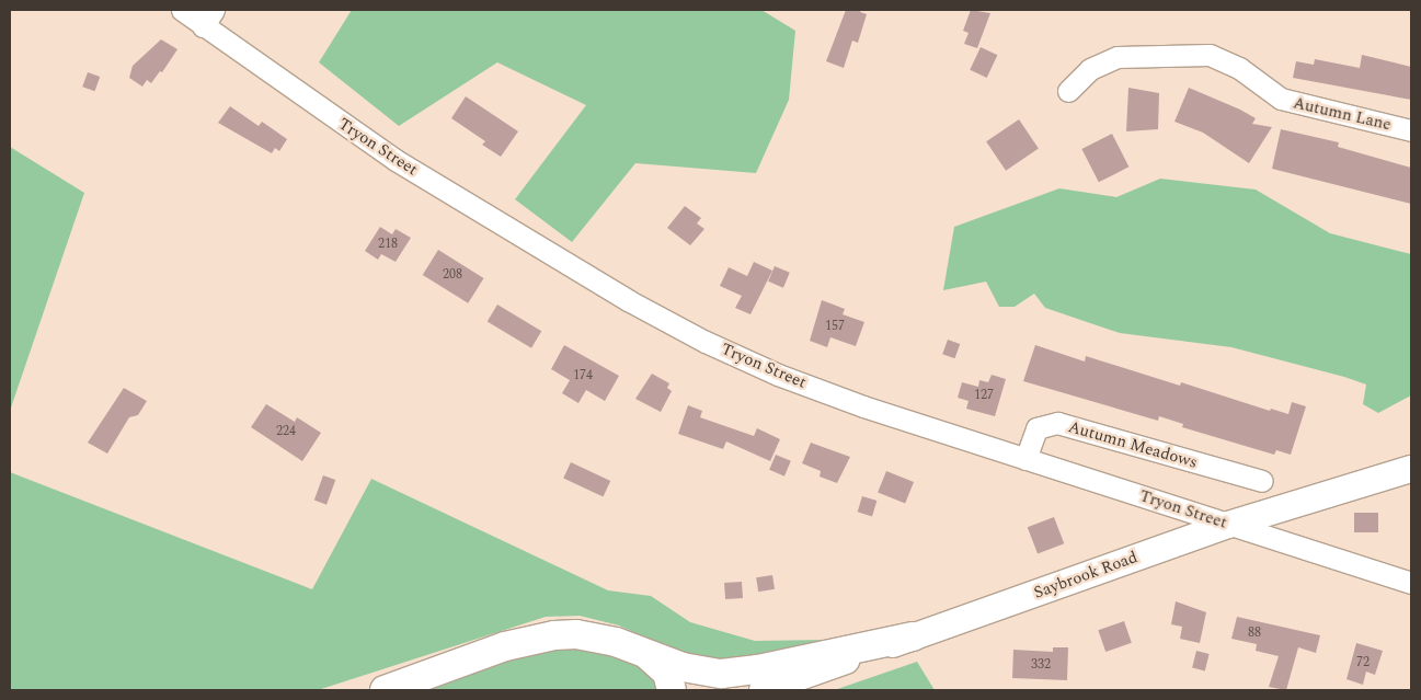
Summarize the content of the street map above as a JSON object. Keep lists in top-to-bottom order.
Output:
{
  "streets": {
    "main road": ["Saybrook Road"],
    "street": ["Autumn Lane", "Tryon Street", "Autumn Meadows"]
  },
  "crossings": [
    ["Tryon Street", "Autumn Meadows"],
    ["Tryon Street", "Saybrook Road"]
  ],
  "house_numbers": [
    "218",
    "208",
    "157",
    "174",
    "127",
    "224",
    "88",
    "72",
    "332"
  ]
}
